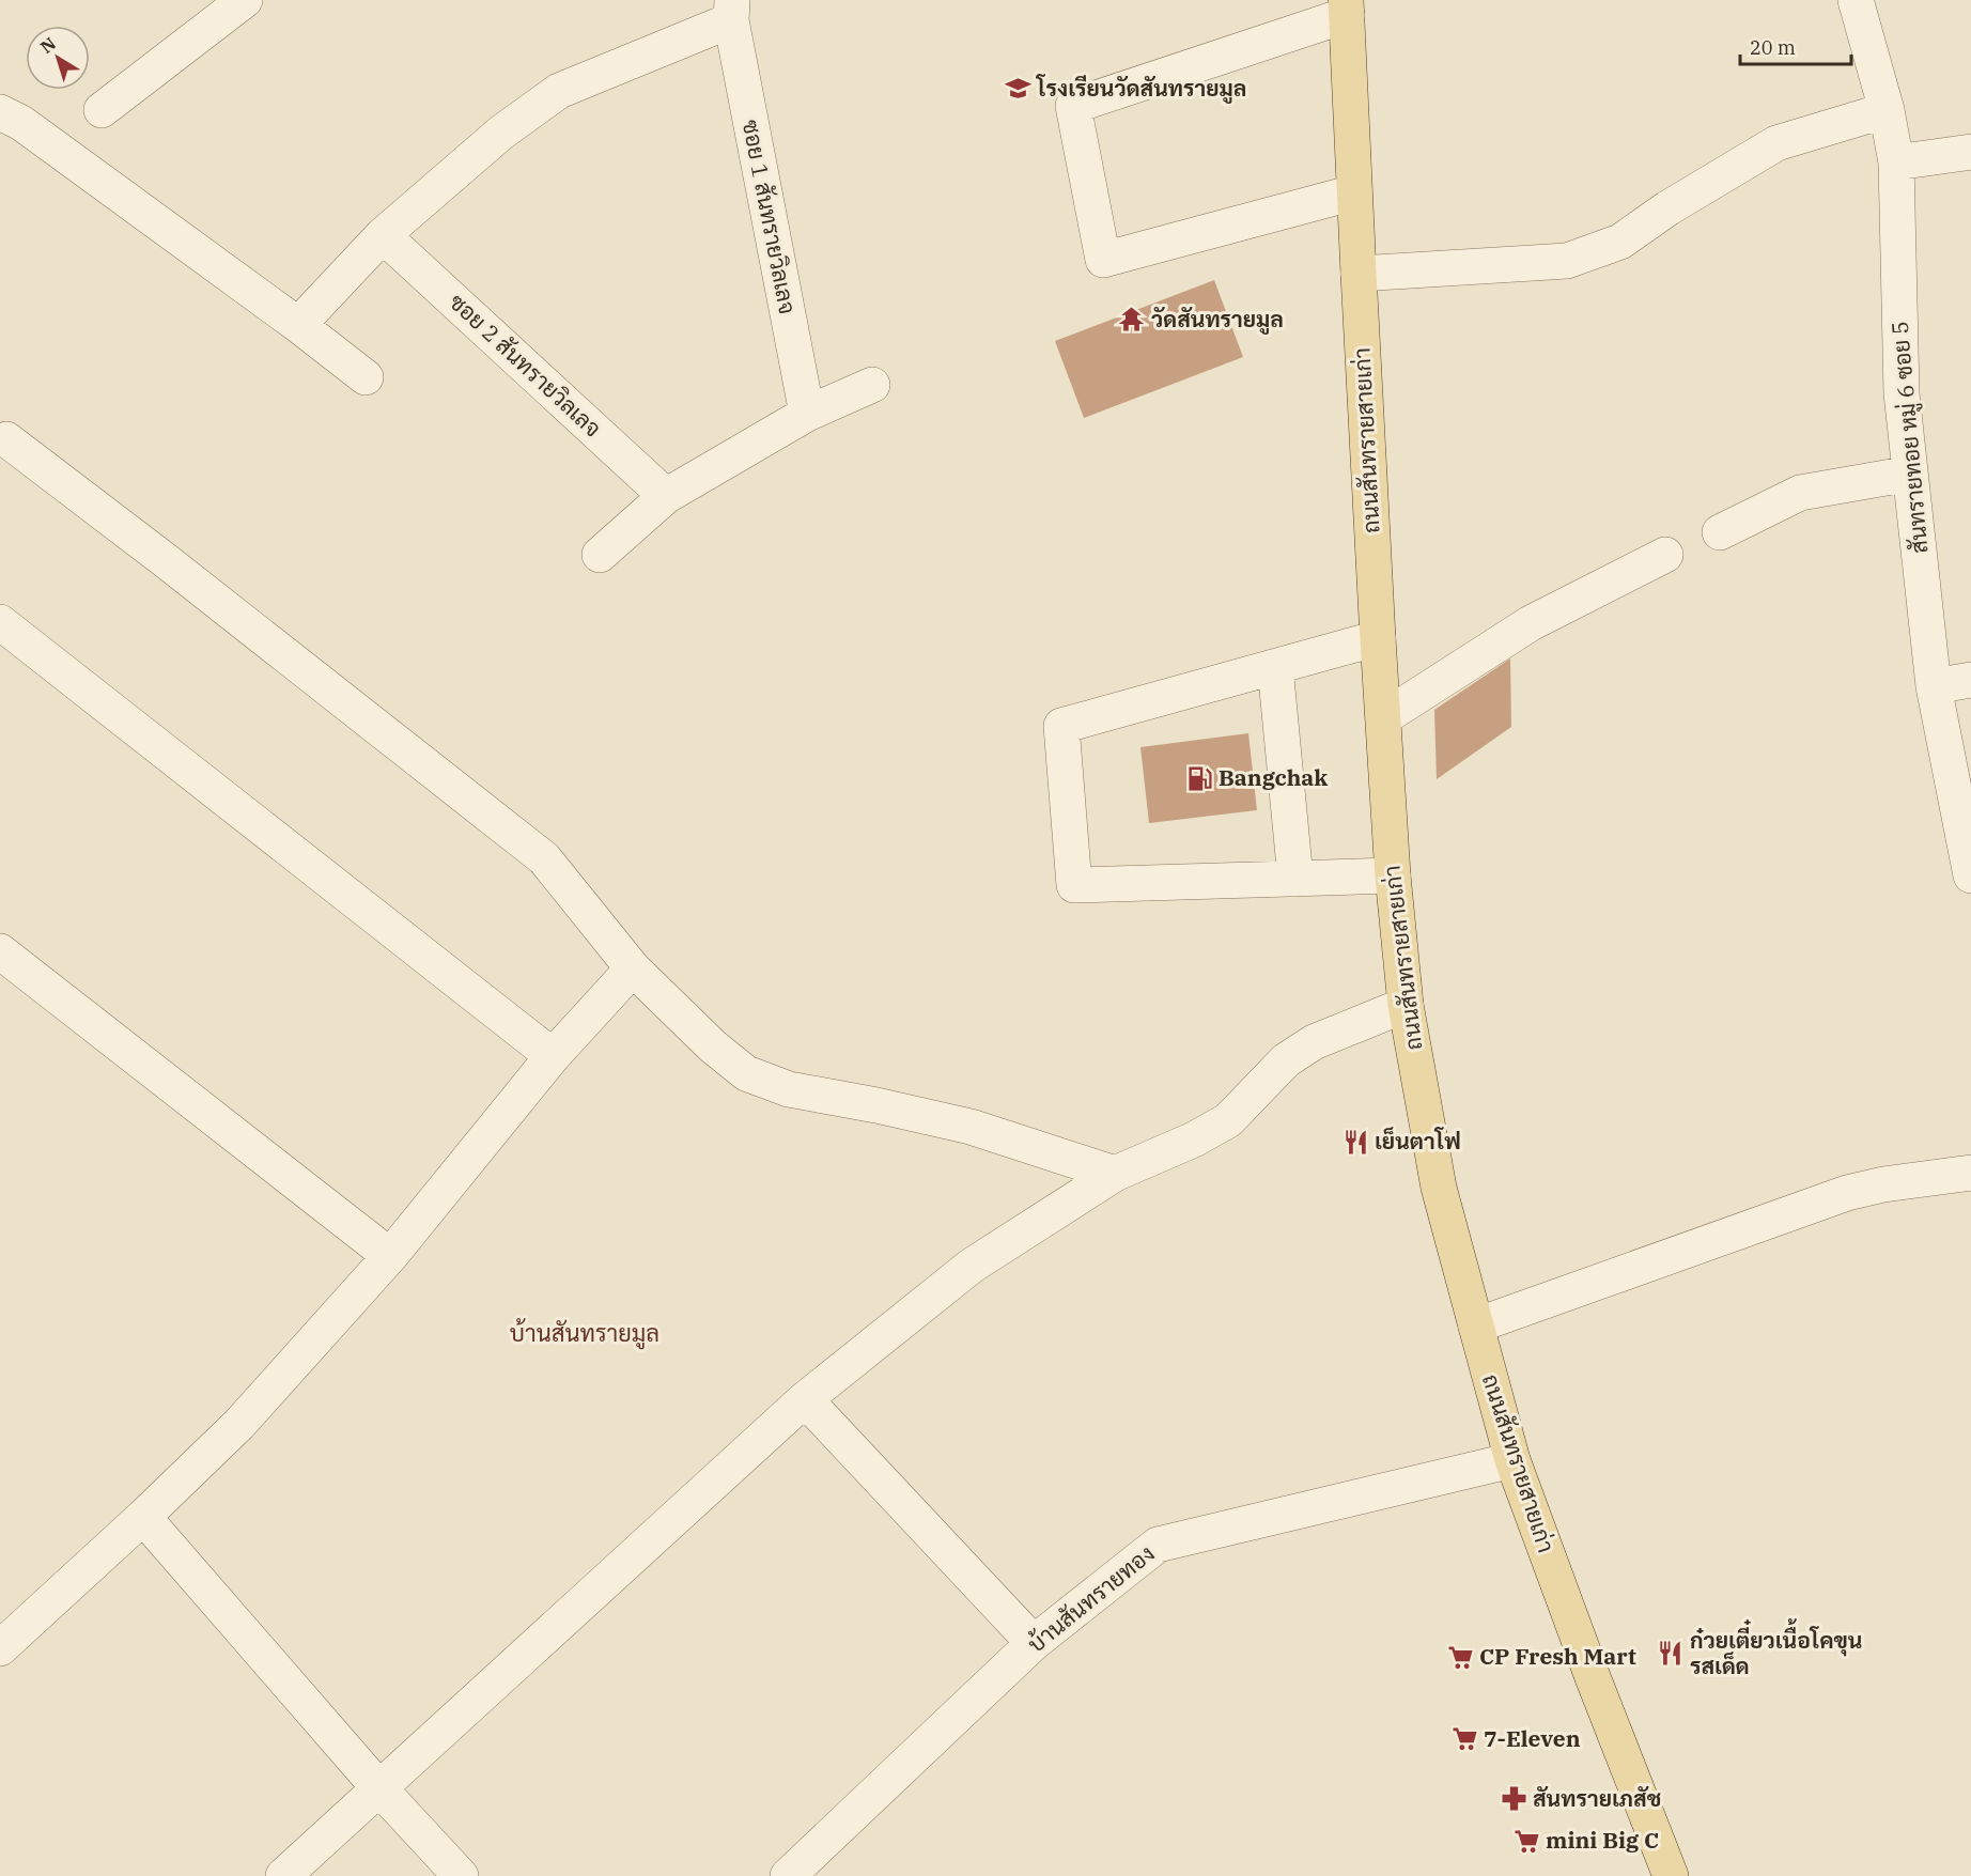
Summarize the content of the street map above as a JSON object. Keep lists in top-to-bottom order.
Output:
{
  "streets": {
    "main road": ["ถนนสันทรายสายเก่า"],
    "street": [
      "ซอย 1 สันทรายวิลเลจ",
      "ซอย 2 สันทรายวิลเลจ",
      "สันทรายทอย หมู่ 6 ซอย 5",
      "บ้านสันทรายทอง"
    ]
  },
  "crossings": [
    ["ถนนสันทรายสายเก่า", "บ้านสันทรายทอง"]
  ],
  "districts": ["บ้านสันทรายมูล"],
  "places": {
    "school or university": ["โรงเรียนวัดสันทรายมูล"],
    "temple": ["วัดสันทรายมูล"],
    "fuel station": ["Bangchak"],
    "restaurant": ["เย็นตาโฟ", "ก๋วยเตี๋ยวเนื้อโคขุน รสเด็ด"],
    "supermarket": ["CP Fresh Mart", "7-Eleven", "mini Big C"],
    "pharmacy": ["สันทรายเภสัช"]
  },
  "scale_bar": "20 m",
  "north": "top left"
}
